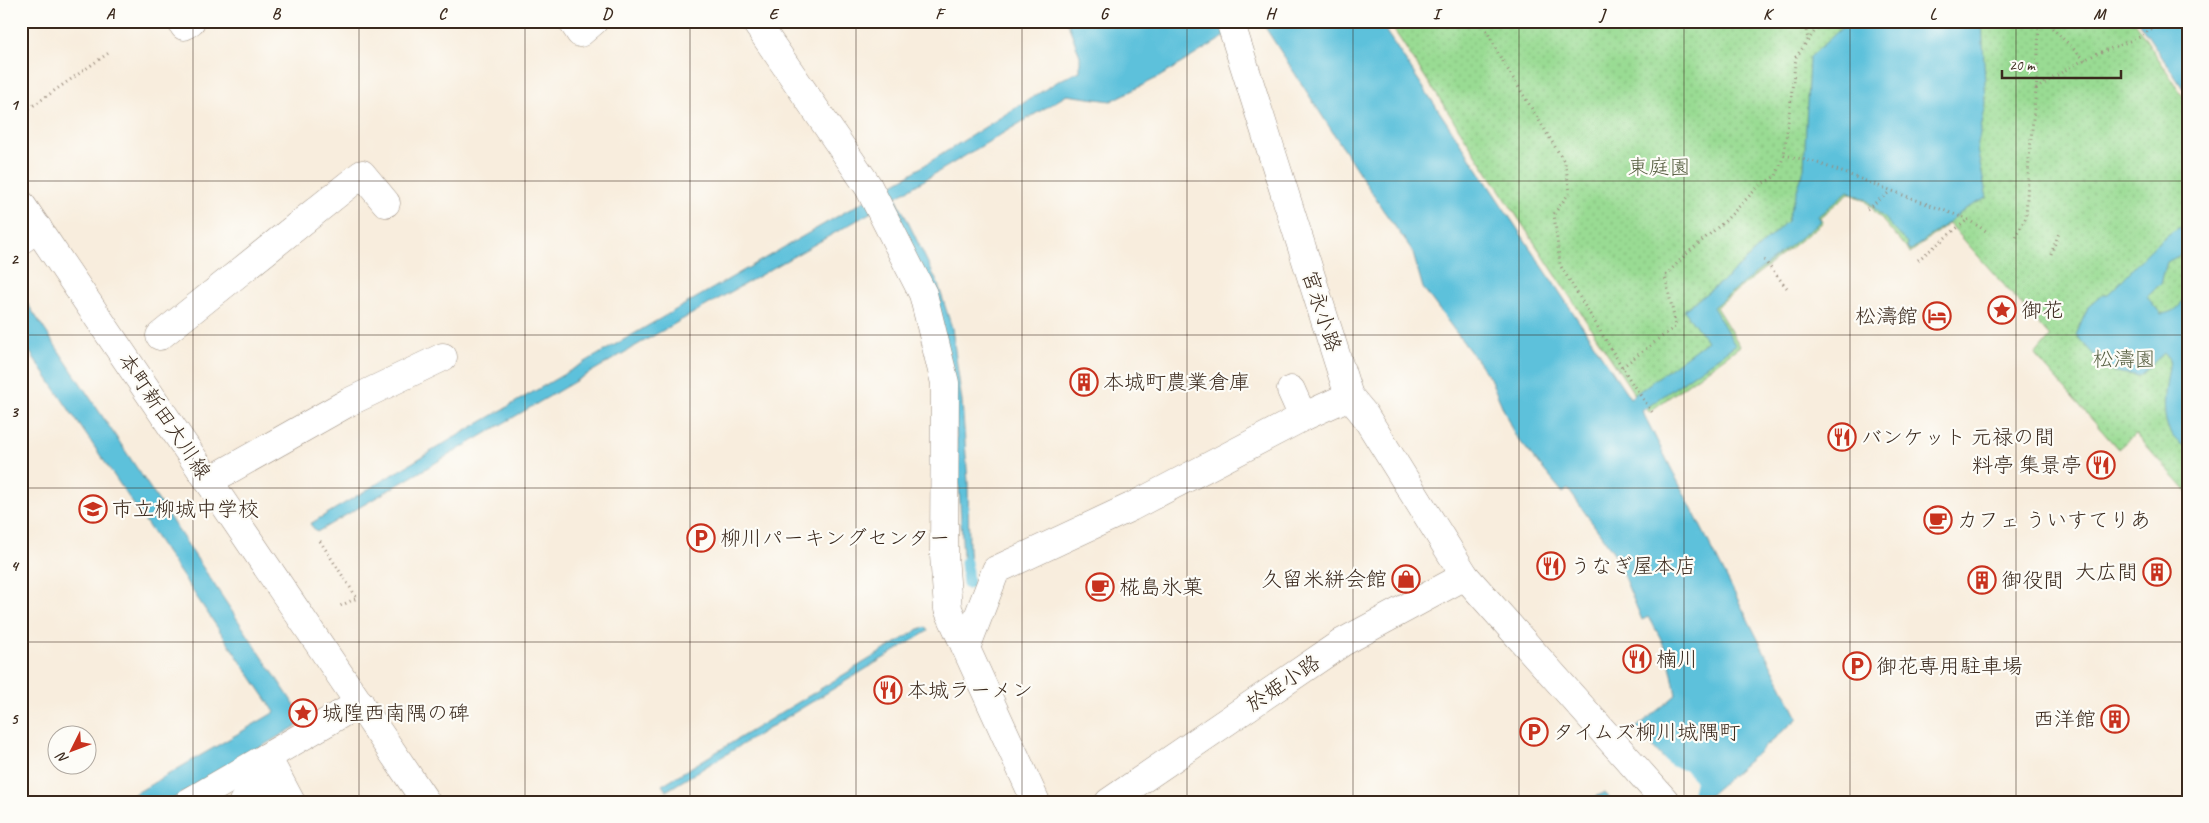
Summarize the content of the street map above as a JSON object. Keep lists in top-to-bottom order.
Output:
{
  "streets": {
    "street": ["宮永小路", "本町新田大川線", "於姫小路"]
  },
  "crossings": [
    ["宮永小路", "於姫小路"]
  ],
  "parks": ["東庭園", "松濤園"],
  "places": {
    "place": ["御花", "城隍西南隅の碑"],
    "hotel": ["松濤館"],
    "building": [
      "本城町農業倉庫",
      "大広間",
      "御役間",
      "西洋館"
    ],
    "restaurant": [
      "バンケット 元禄の間",
      "料亭 集景亭",
      "うなぎ屋本店",
      "楠川",
      "本城ラーメン"
    ],
    "school or university": ["市立柳城中学校"],
    "cafe": ["カフェ ういすてりあ", "椛島氷菓"],
    "parking": ["柳川パーキングセンター", "御花専用駐車場", "タイムズ柳川城隅町"],
    "shop": ["久留米絣会館"]
  },
  "scale_bar": "20 m",
  "north": "bottom left",
  "grid": {
    "columns": [
      "A",
      "B",
      "C",
      "D",
      "E",
      "F",
      "G",
      "H",
      "I",
      "J",
      "K",
      "L",
      "M"
    ],
    "rows": [
      "1",
      "2",
      "3",
      "4",
      "5"
    ]
  }
}
